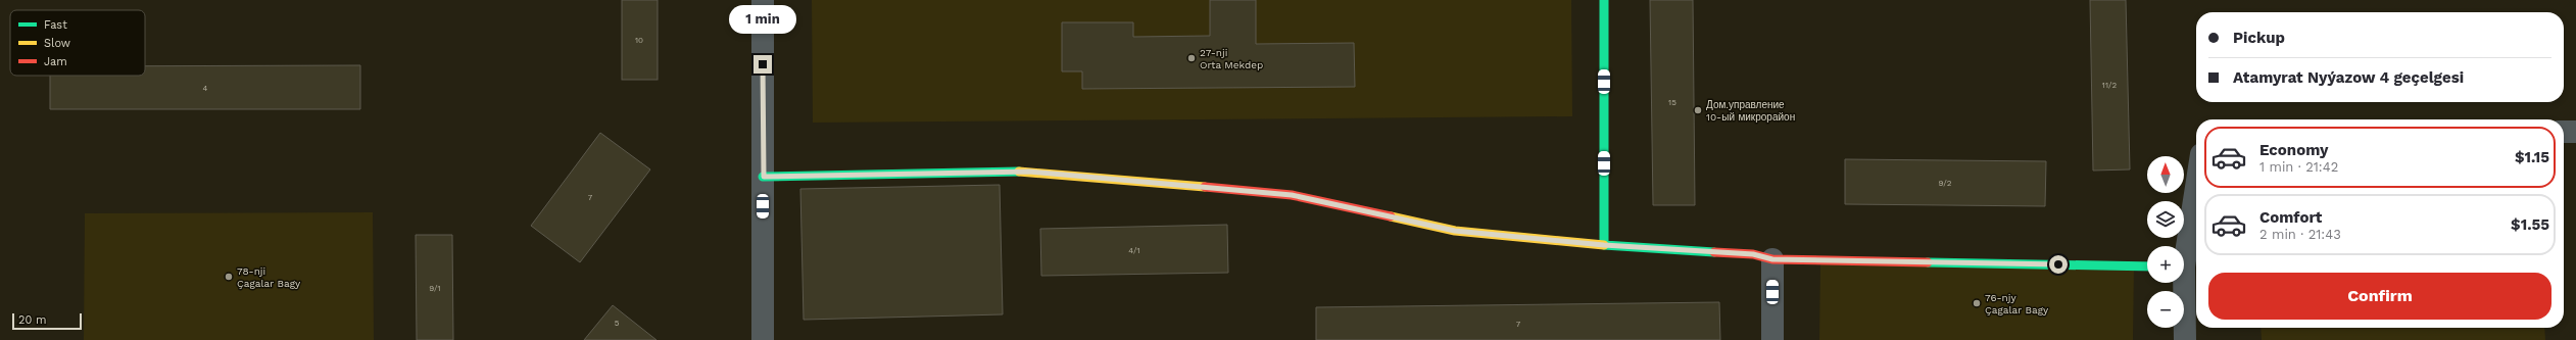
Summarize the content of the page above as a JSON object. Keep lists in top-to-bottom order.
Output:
{
  "places": [
    "27-nji Orta Mekdep",
    "Дом.управление 10-ый микрорайон",
    "78-nji Çagalar Bagy",
    "76-njy Çagalar Bagy"
  ],
  "house_numbers": [
    "10",
    "11/2",
    "4",
    "15",
    "9/2",
    "7",
    "4/1",
    "9/1",
    "5",
    "7"
  ],
  "legend": ["Fast", "Slow", "Jam"],
  "scale_bar": "20 m",
  "north": "top",
  "page": {
    "bubble": "1 min",
    "banner": ["Pickup", "Atamyrat Nyýazow 4 geçelgesi"],
    "list": [
      {
        "name": "Economy",
        "note": "1 min · 21:42",
        "value": "$1.15"
      },
      {
        "name": "Comfort",
        "note": "2 min · 21:43",
        "value": "$1.55"
      }
    ],
    "map_buttons": ["+", "−"],
    "buttons": "Confirm",
    "scale": "20 m"
  }
}
